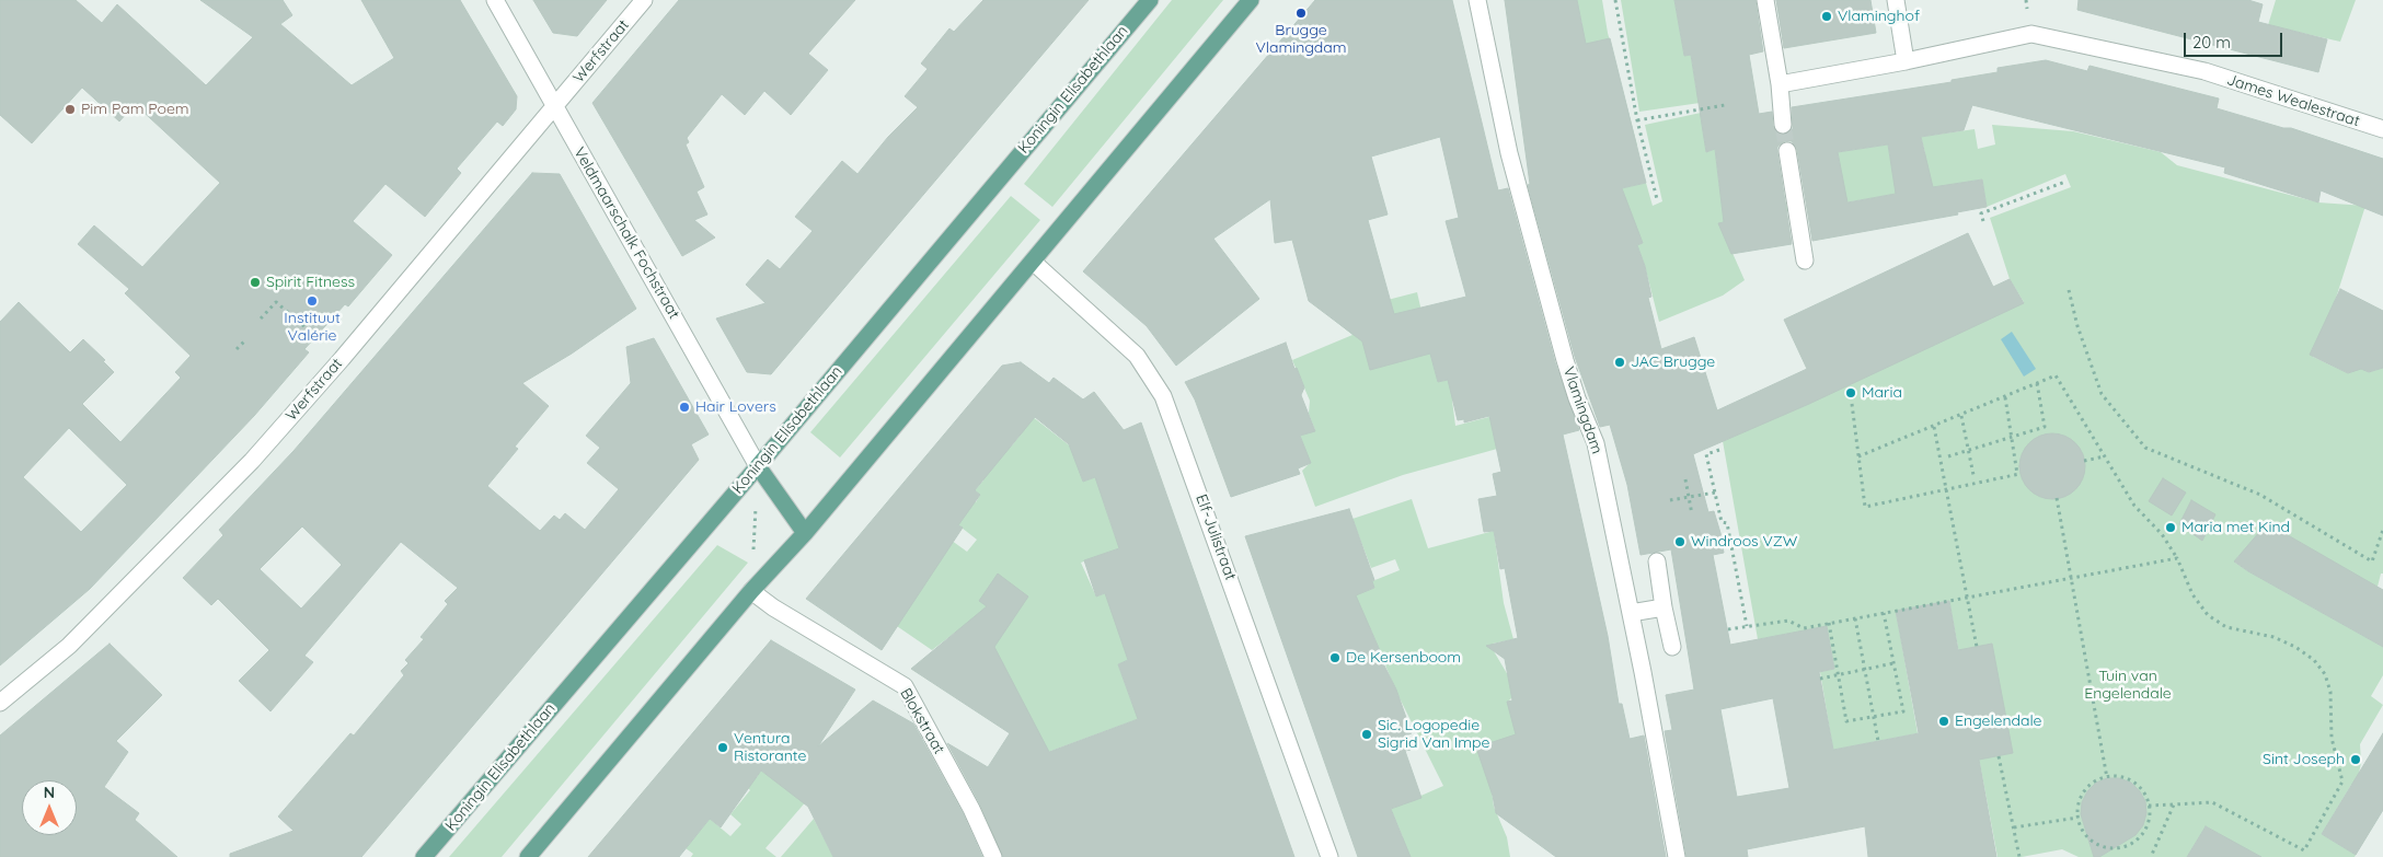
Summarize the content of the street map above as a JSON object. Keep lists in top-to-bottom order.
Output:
{
  "streets": {
    "main road": ["Koningin Elisabethlaan"],
    "street": [
      "Werfstraat",
      "James Wealestraat",
      "Veldmaarschalk Fochstraat",
      "Vlamingdam",
      "Elf-Julistraat",
      "Blokstraat"
    ]
  },
  "crossings": [
    ["Werfstraat", "Veldmaarschalk Fochstraat"],
    ["Koningin Elisabethlaan", "Veldmaarschalk Fochstraat"]
  ],
  "parks": ["Tuin van Engelendale"],
  "places": [
    "Brugge Vlamingdam",
    "Vlaminghof",
    "Pim Pam Poem",
    "Spirit Fitness",
    "Instituut Valérie",
    "JAC Brugge",
    "Maria",
    "Hair Lovers",
    "Maria met Kind",
    "Windroos VZW",
    "De Kersenboom",
    "Engelendale",
    "Sic. Logopedie Sigrid Van Impe",
    "Ventura Ristorante",
    "Sint Joseph"
  ],
  "scale_bar": "20 m",
  "north": "top"
}
